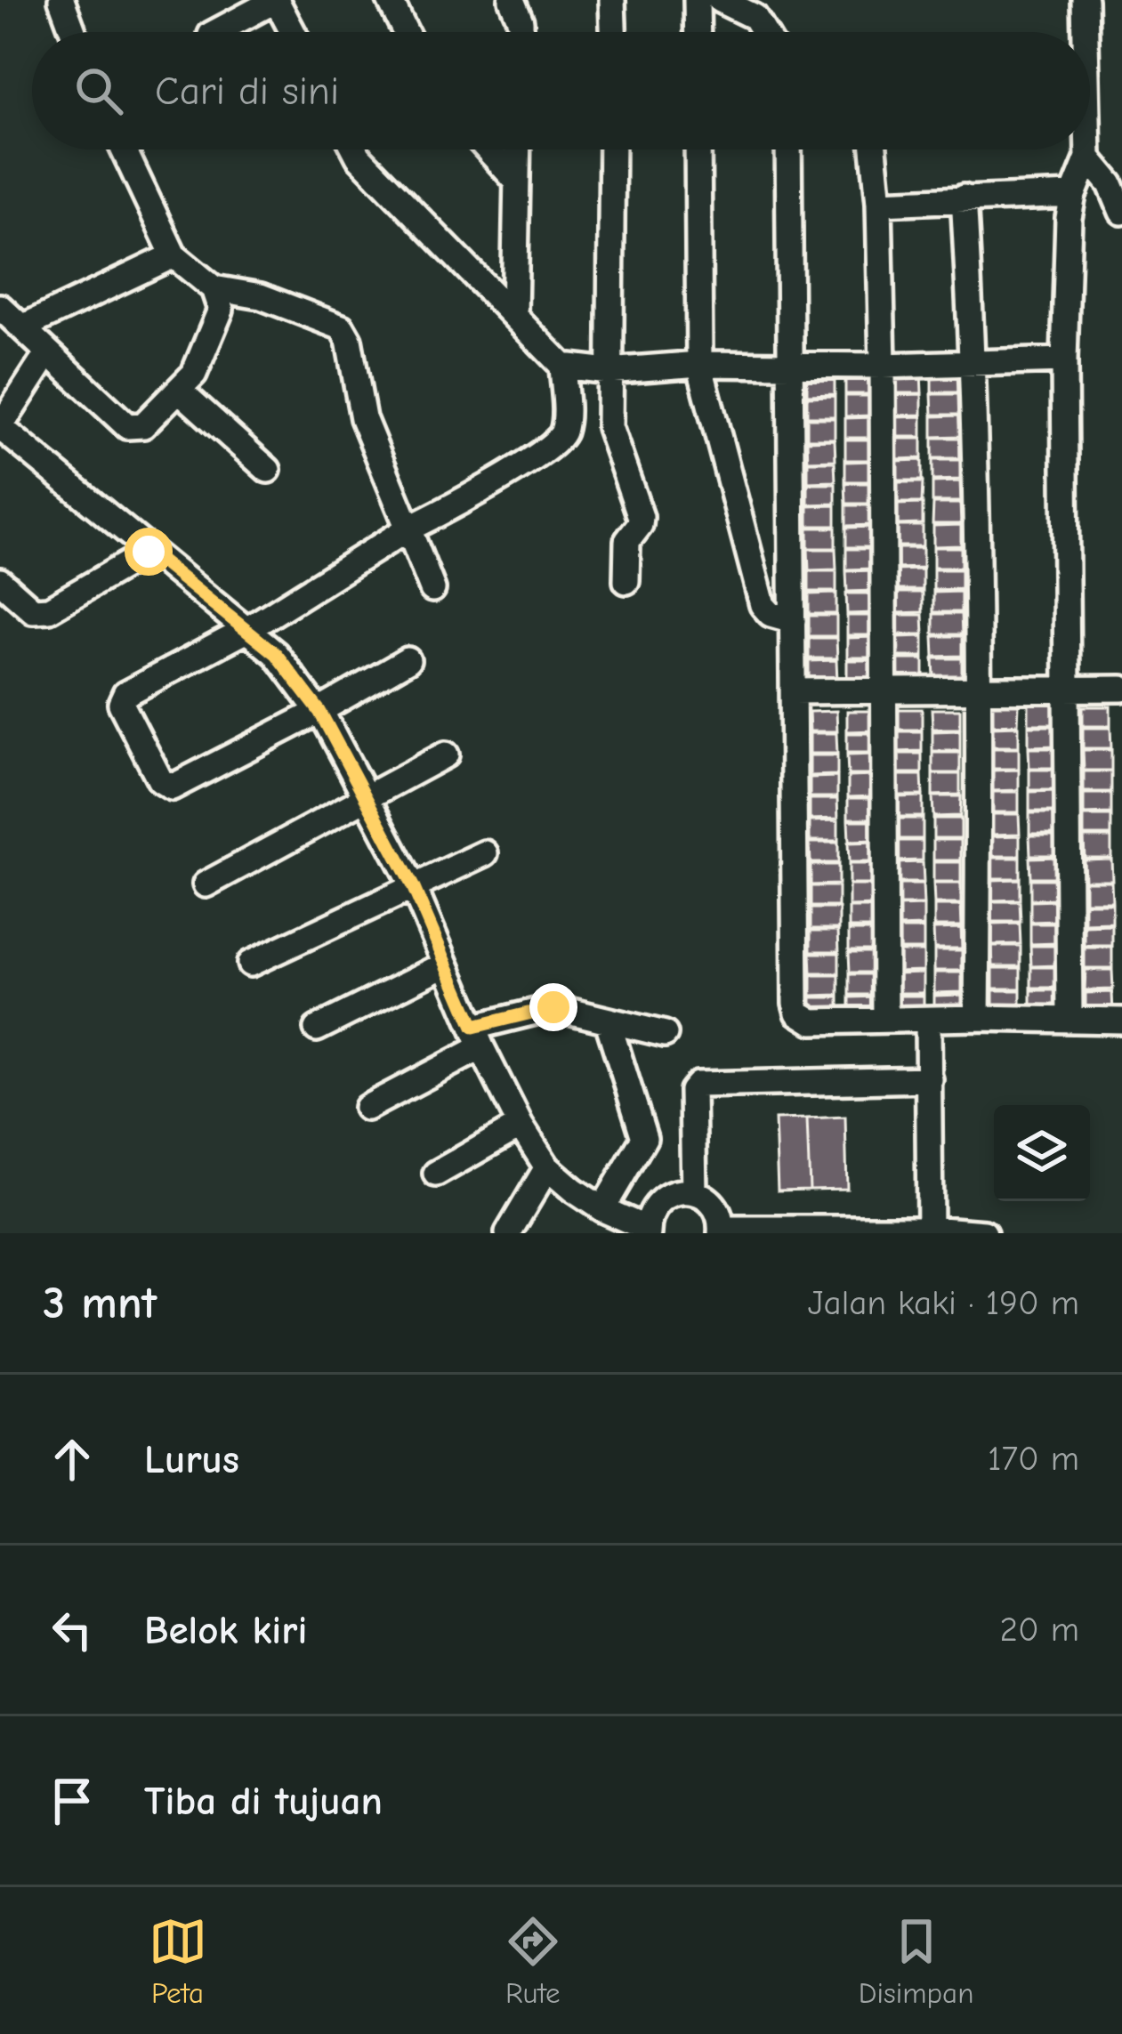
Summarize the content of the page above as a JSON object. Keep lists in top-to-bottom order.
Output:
{
  "page": {
    "search": "Cari di sini",
    "heading": ["3 mnt", "Jalan kaki · 190 m"],
    "list": [
      ["Lurus", "170 m"],
      ["Belok kiri", "20 m"],
      "Tiba di tujuan"
    ],
    "nav": ["Peta", "Rute", "Disimpan"]
  }
}
